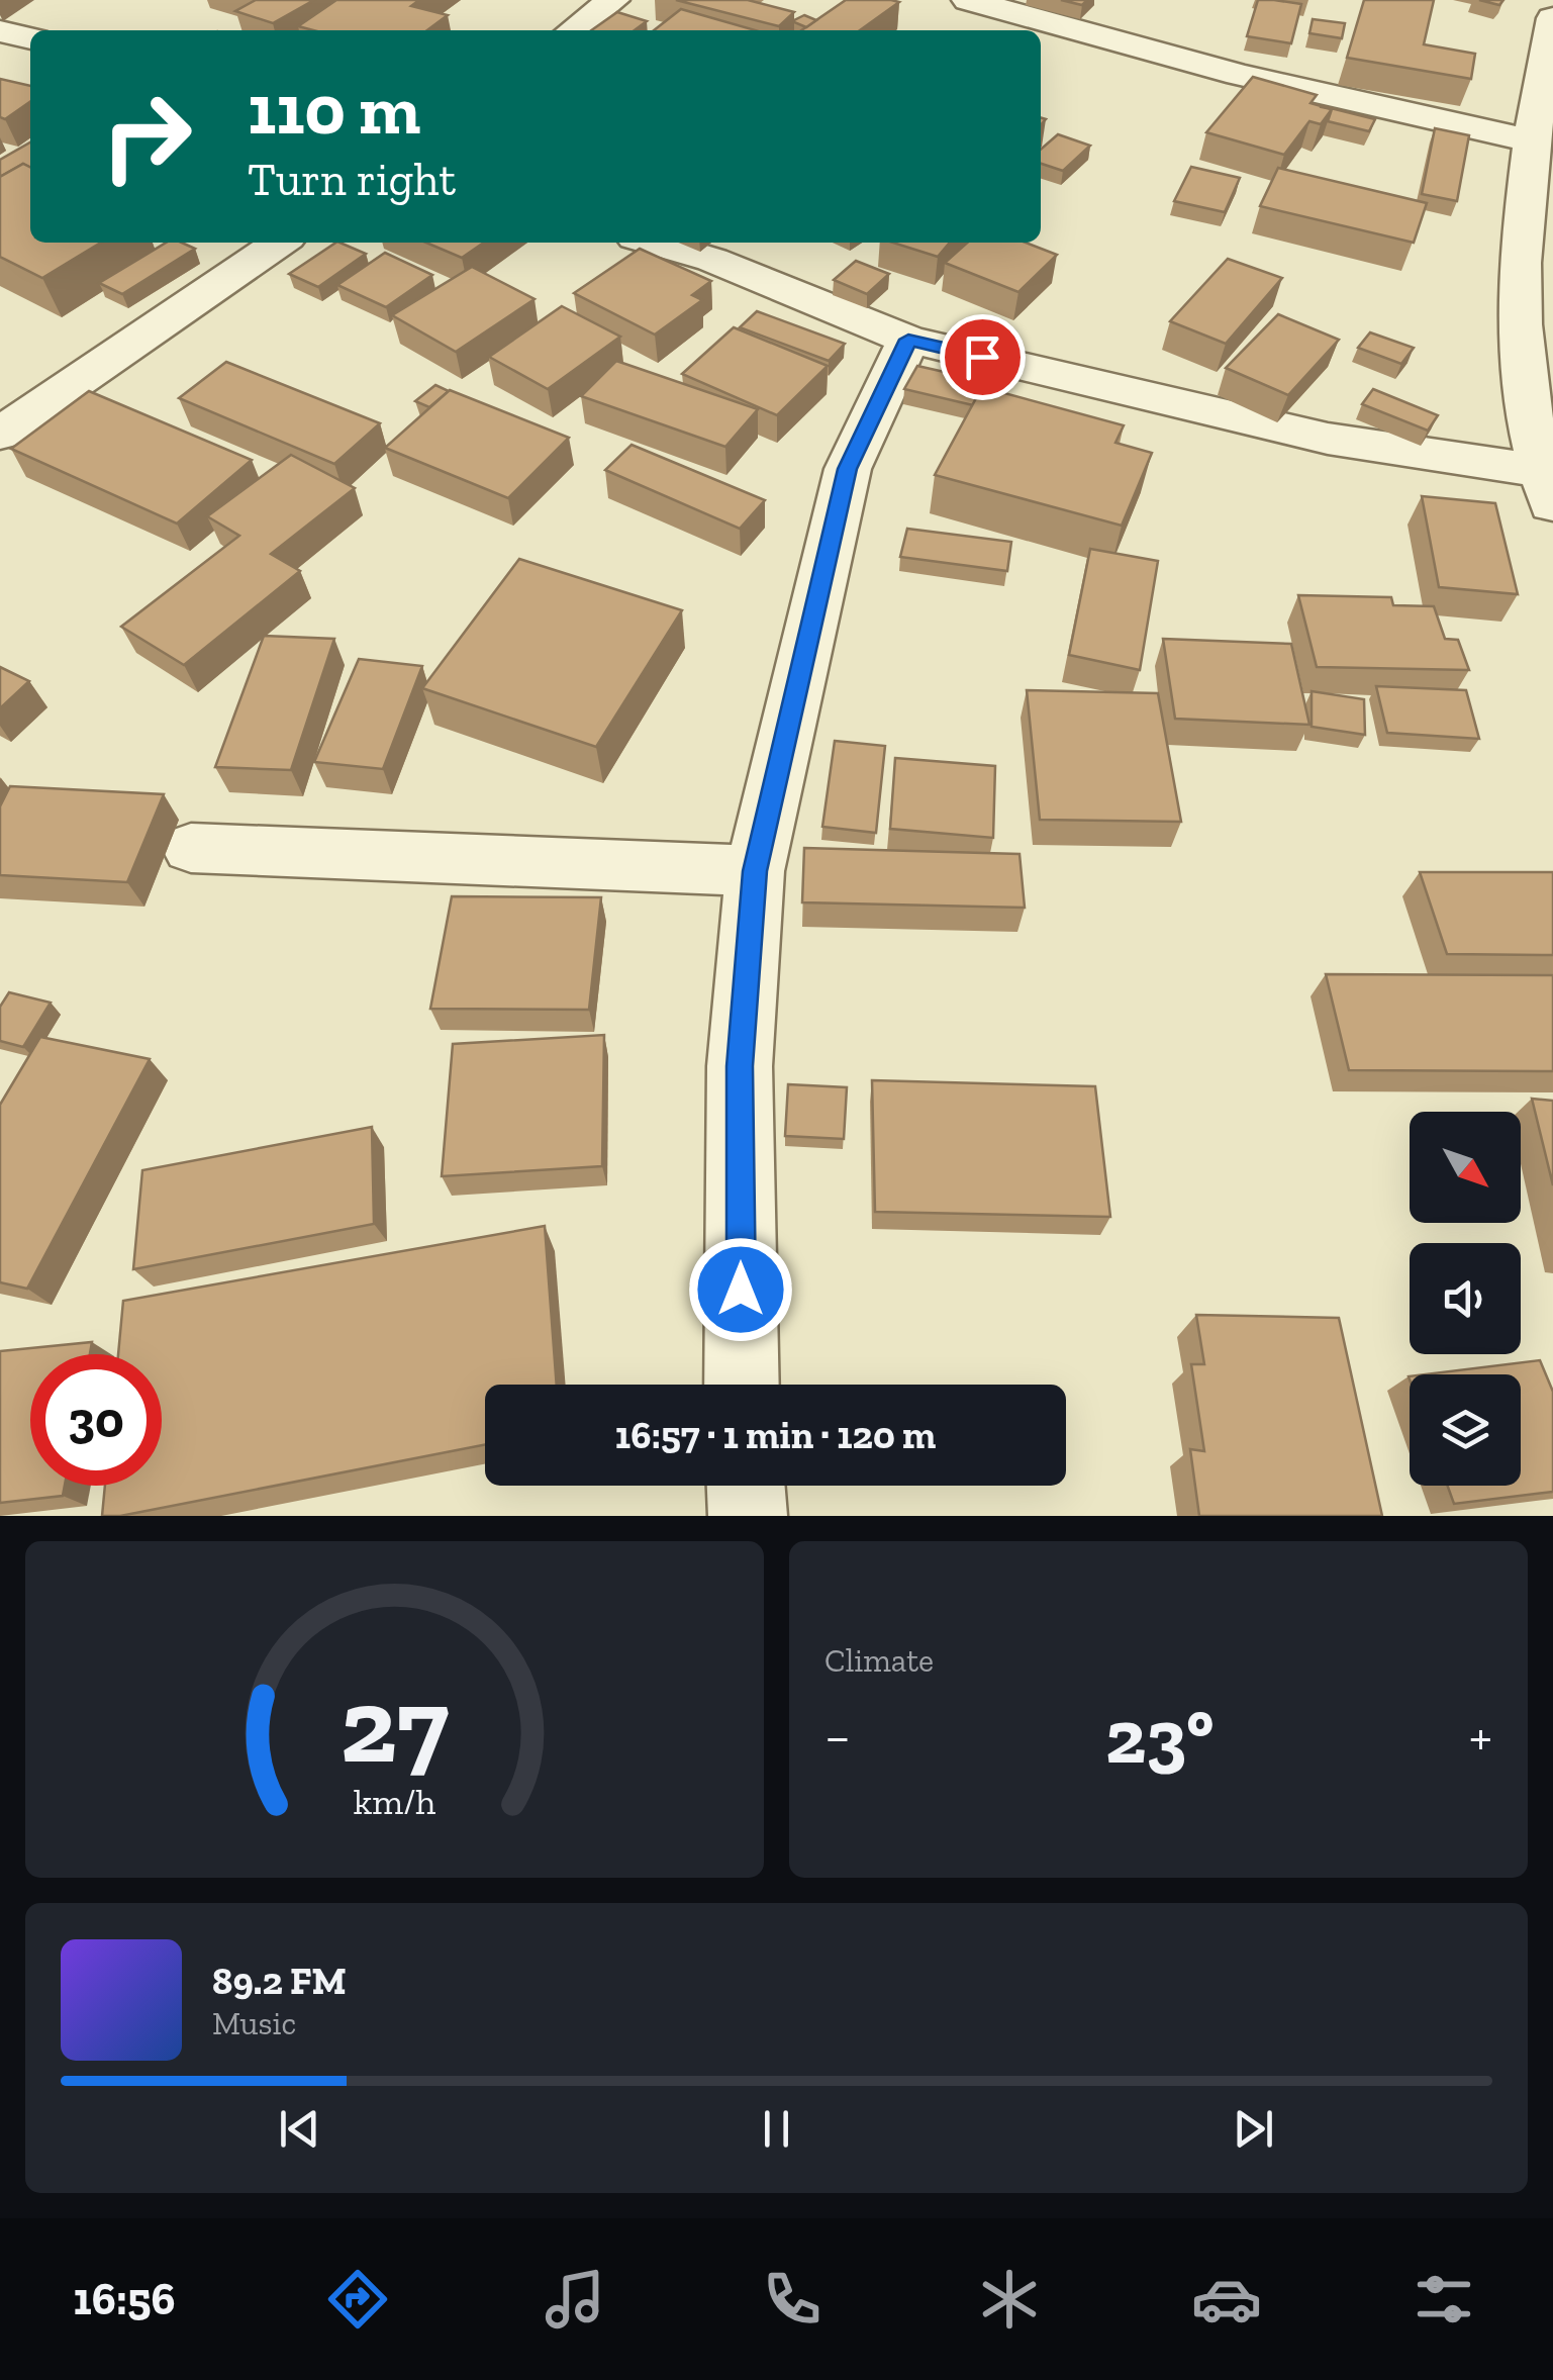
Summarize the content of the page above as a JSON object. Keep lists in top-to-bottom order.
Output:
{
  "north": "bottom right",
  "page": {
    "turn": ["110 m", "Turn right"],
    "limit": "30",
    "trip": "16:57 · 1 min · 120 m",
    "tile": "Climate",
    "heat": ["−", "23°", "+"],
    "song": ["89.2 FM", "Music"],
    "tabs": "16:56",
    "gauge": ["27", "km/h"]
  }
}
